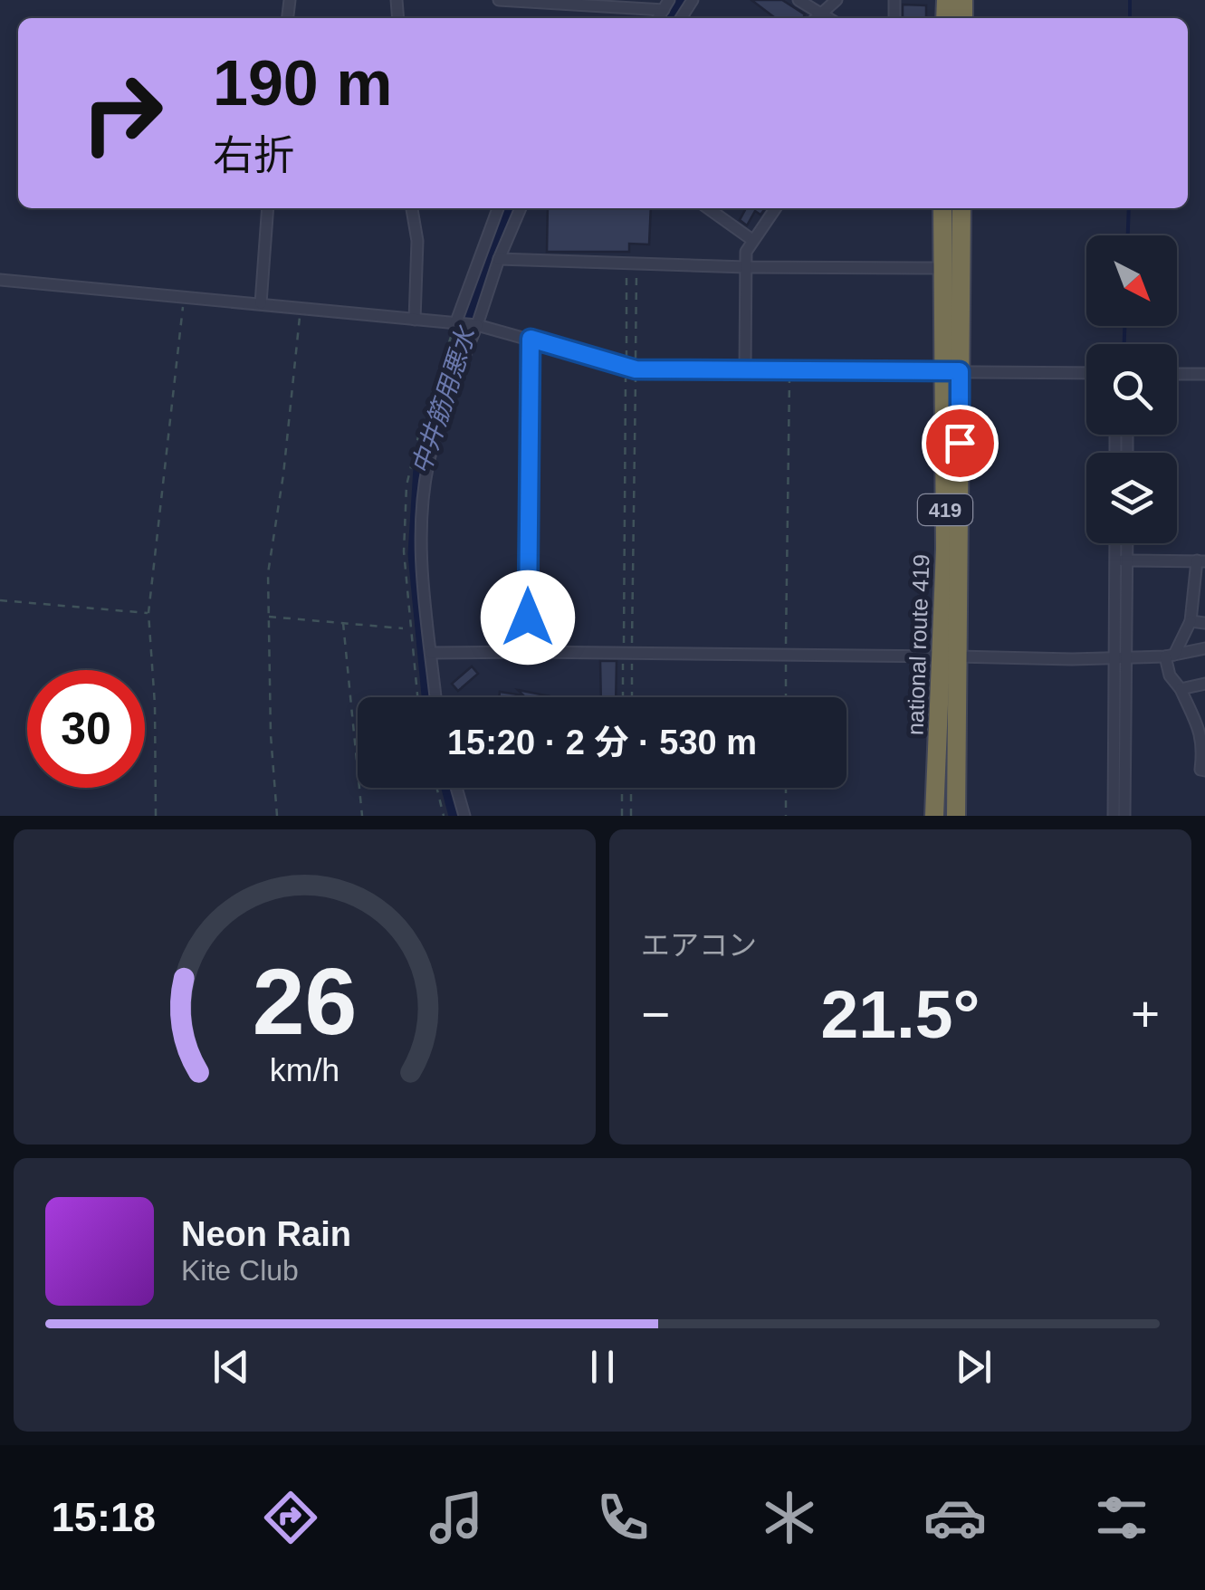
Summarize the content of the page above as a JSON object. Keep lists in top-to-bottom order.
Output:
{
  "streets": {
    "highway": ["419", "national route 419"]
  },
  "crossings": [
    ["419", "national route 419"]
  ],
  "water": ["中井筋用悪水"],
  "north": "bottom right",
  "page": {
    "turn": ["190 m", "右折"],
    "limit": "30",
    "trip": "15:20 · 2 分 · 530 m",
    "tile": "エアコン",
    "heat": ["−", "21.5°", "+"],
    "song": ["Neon Rain", "Kite Club"],
    "tabs": "15:18",
    "gauge": ["26", "km/h"]
  }
}
